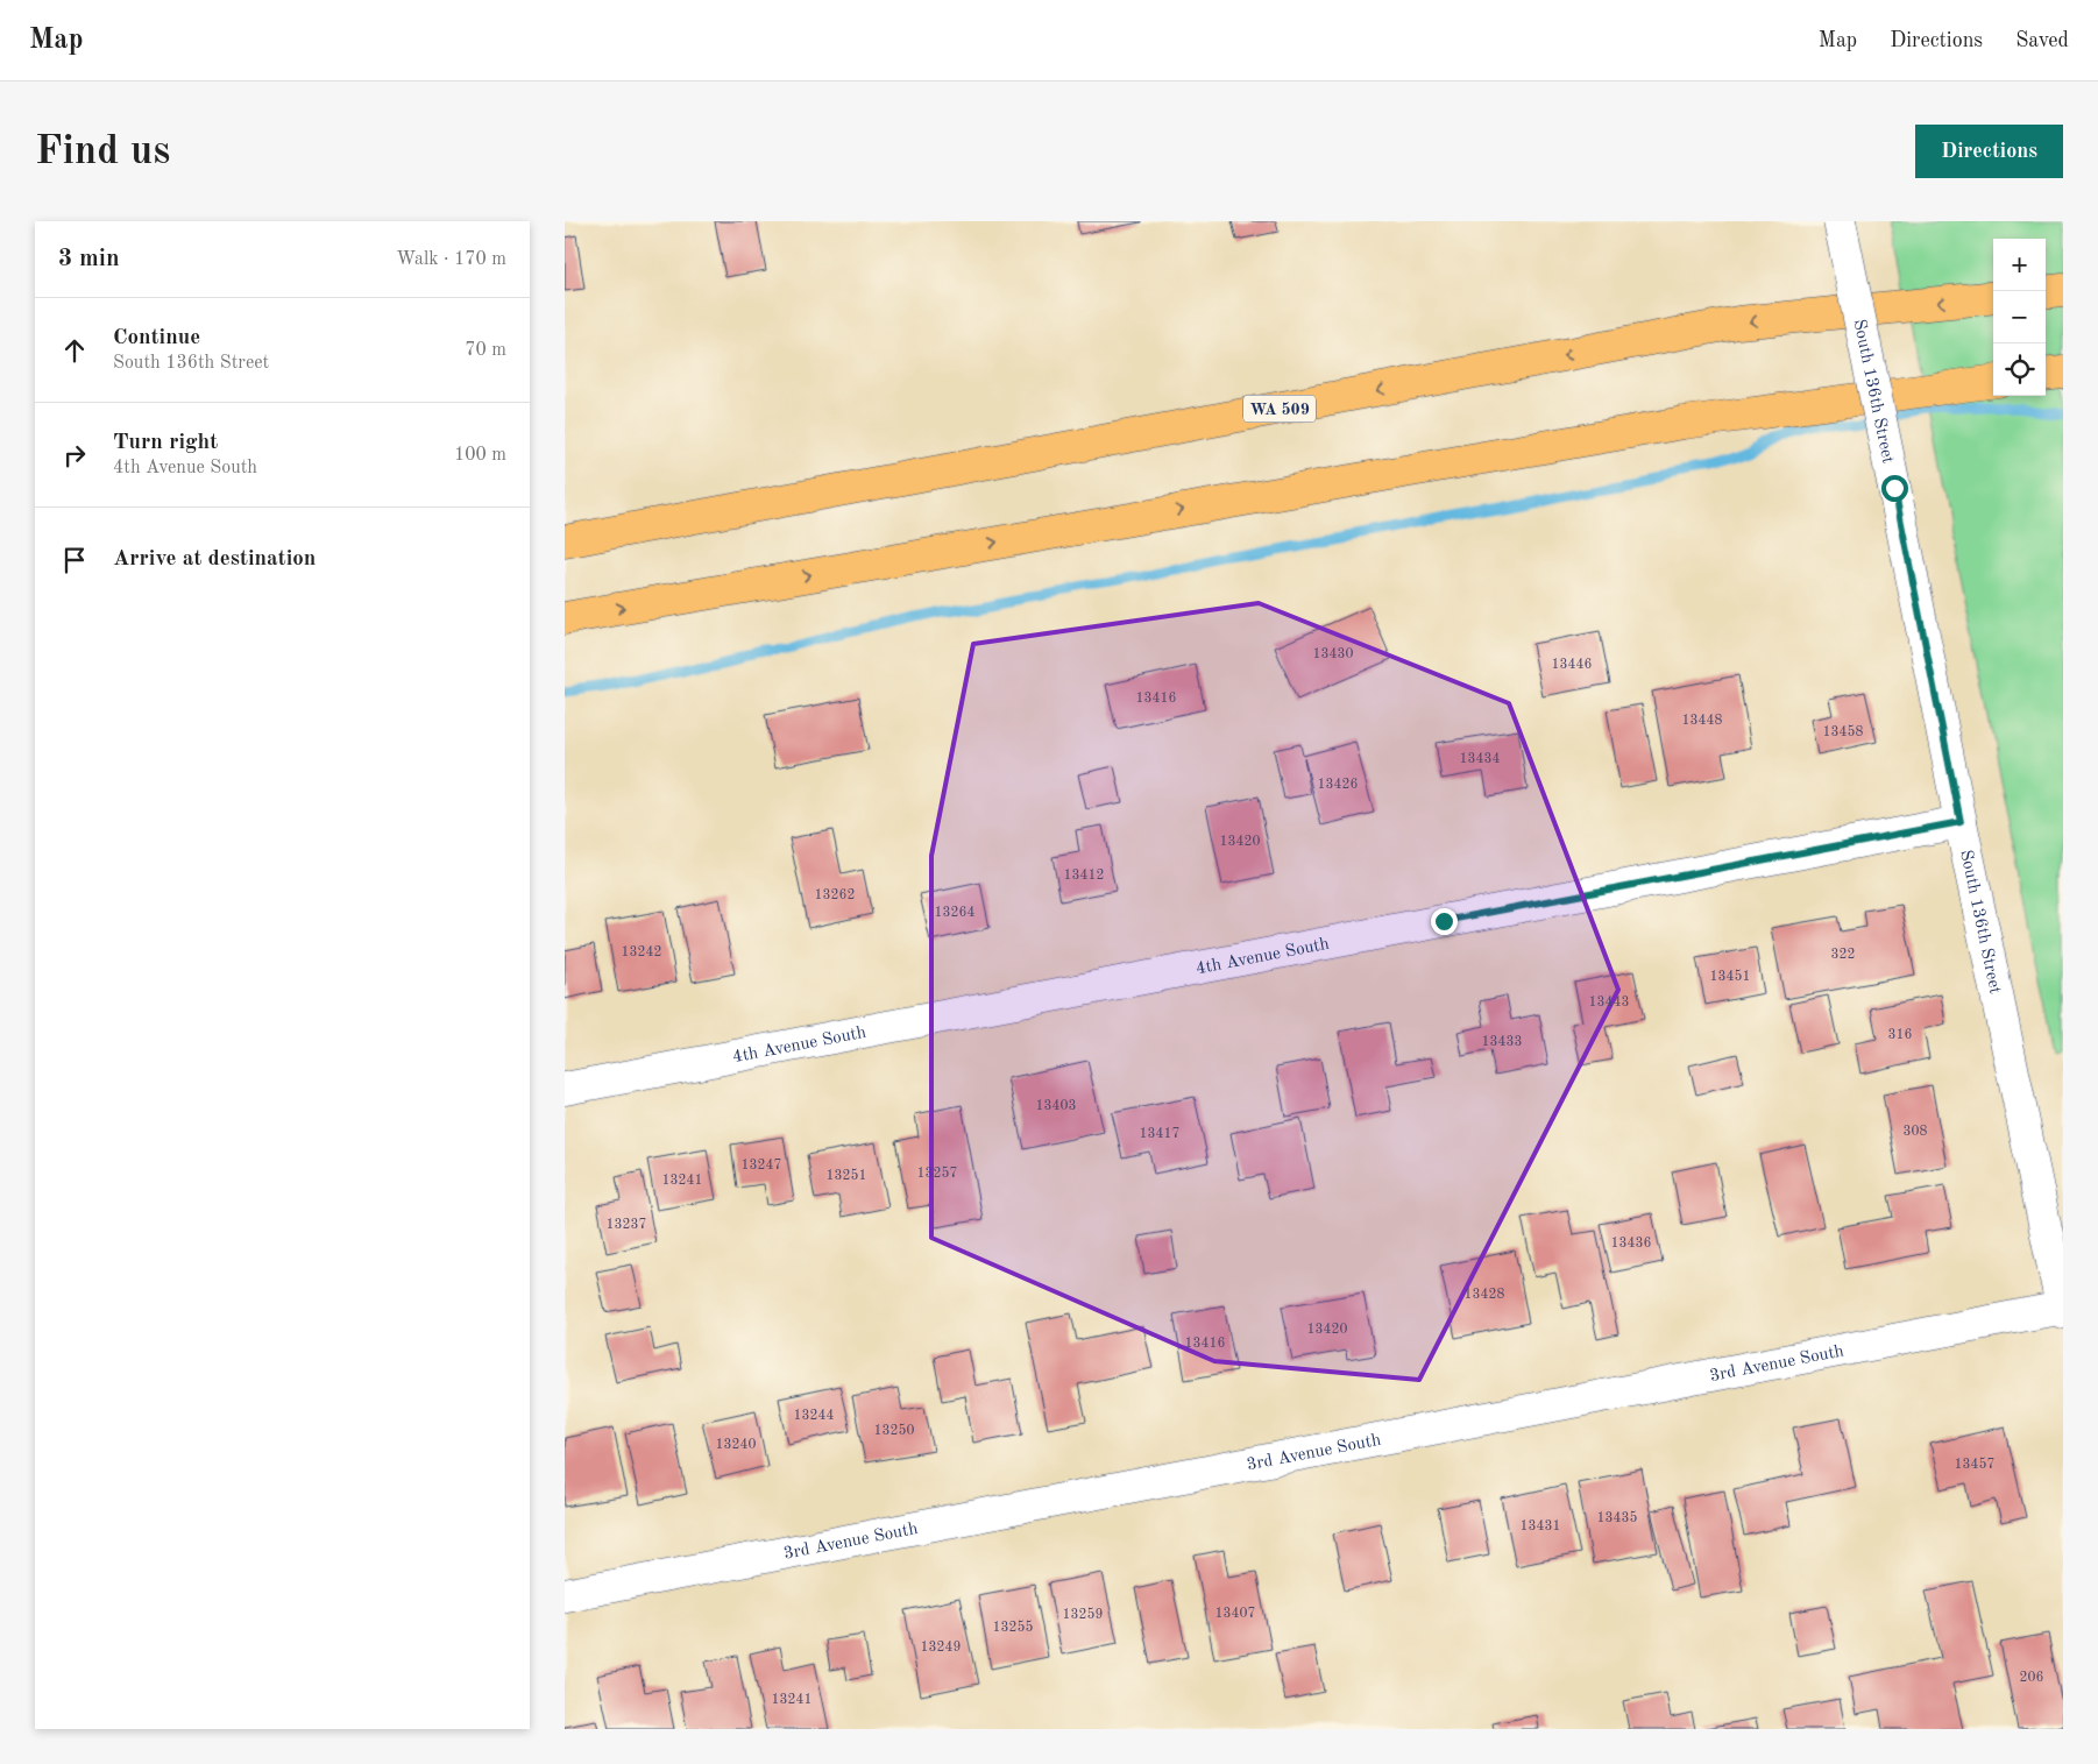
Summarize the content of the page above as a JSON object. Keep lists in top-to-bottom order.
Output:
{
  "streets": {
    "highway": ["WA 509"],
    "street": ["South 136th Street", "4th Avenue South", "3rd Avenue South"]
  },
  "crossings": [
    ["South 136th Street", "4th Avenue South"],
    ["South 136th Street", "3rd Avenue South"]
  ],
  "house_numbers": [
    "13430",
    "13446",
    "13416",
    "13448",
    "13458",
    "13434",
    "13426",
    "13420",
    "13412",
    "13262",
    "13264",
    "13242",
    "322",
    "13451",
    "13443",
    "316",
    "13433",
    "13403",
    "308",
    "13417",
    "13247",
    "13257",
    "13251",
    "13241",
    "13237",
    "13436",
    "13428",
    "13420",
    "13416",
    "13244",
    "13250",
    "13240",
    "13457",
    "13435",
    "13431",
    "13407",
    "13259",
    "13255",
    "13249",
    "206",
    "13241"
  ],
  "page": {
    "header": "Map",
    "nav": ["Map", "Directions", "Saved"],
    "buttons": "Directions",
    "title": "Find us",
    "heading": ["3 min", "Walk · 170 m"],
    "map_buttons": ["+", "−"],
    "list": [
      ["Continue", "South 136th Street", "70 m"],
      ["Turn right", "4th Avenue South", "100 m"],
      "Arrive at destination"
    ]
  }
}
